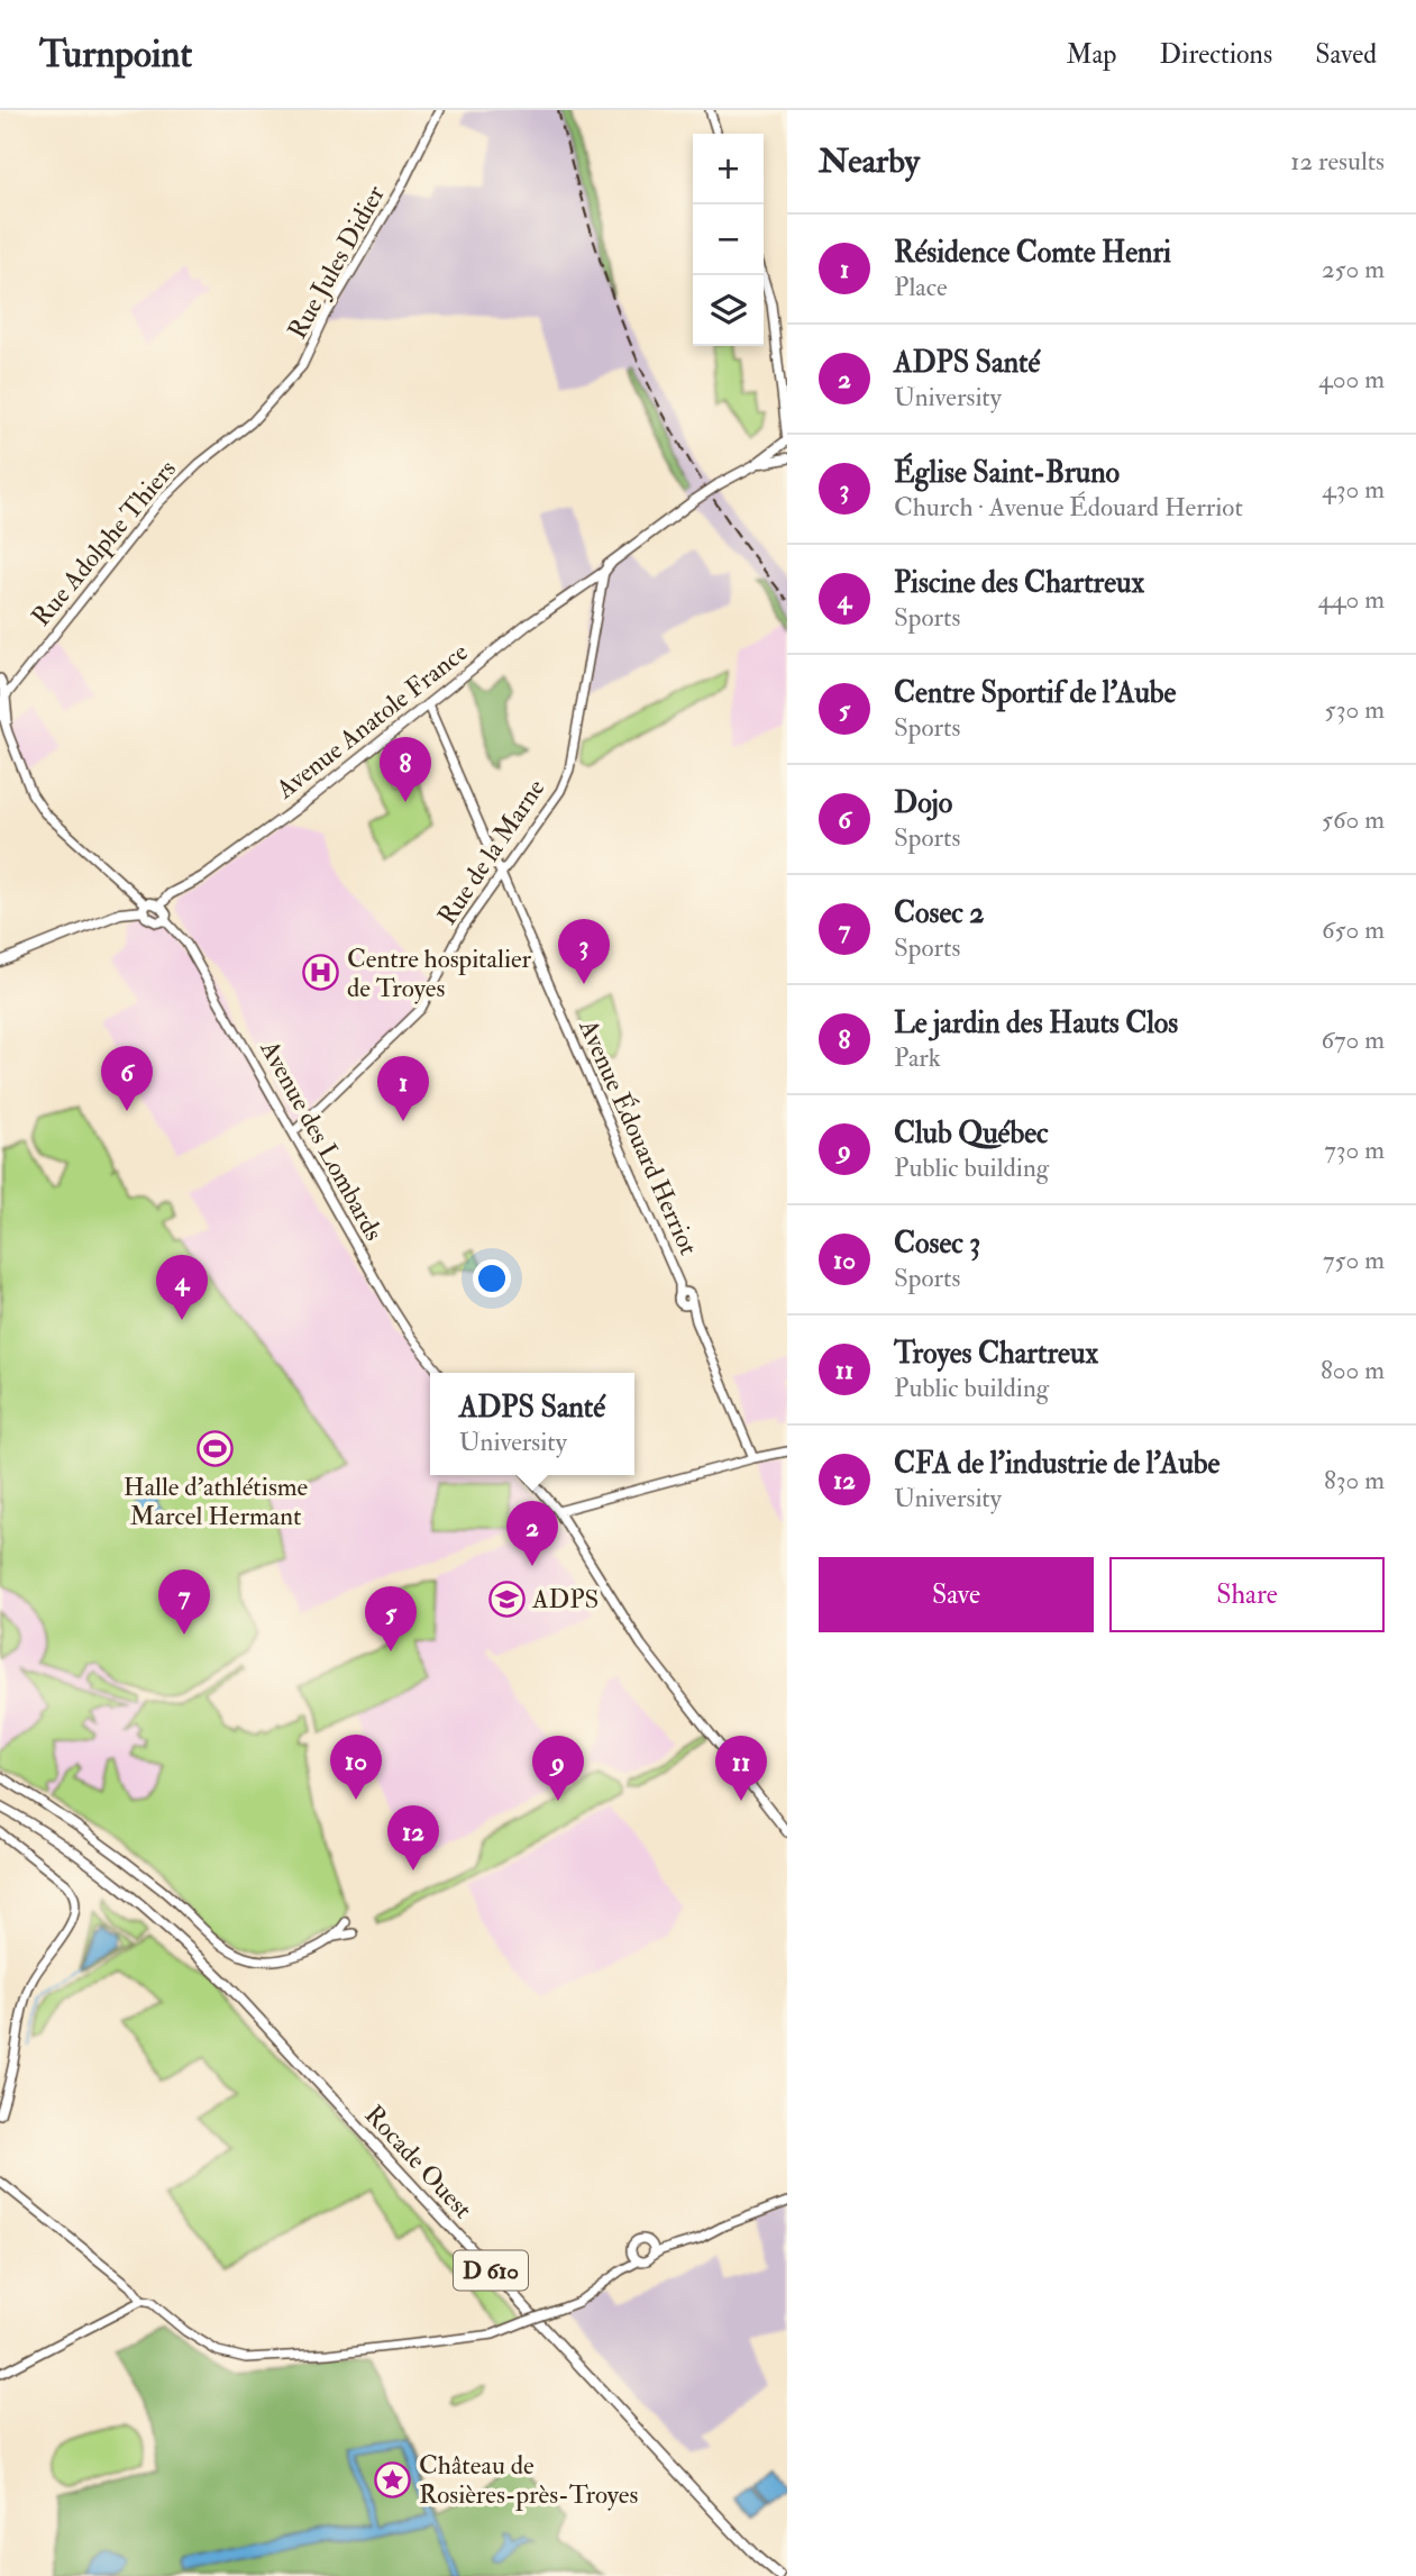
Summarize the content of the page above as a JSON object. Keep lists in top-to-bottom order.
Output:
{
  "streets": {
    "main road": ["Avenue Anatole France", "Rocade Ouest", "D 610"],
    "street": [
      "Rue Jules Didier",
      "Rue Adolphe Thiers",
      "Rue de la Marne",
      "Avenue Édouard Herriot",
      "Avenue des Lombards"
    ]
  },
  "crossings": [
    ["Rue Jules Didier", "Rue Adolphe Thiers"],
    ["Avenue Anatole France", "Rue de la Marne"],
    ["Avenue Anatole France", "Avenue Édouard Herriot"],
    ["Avenue Anatole France", "Avenue des Lombards"],
    ["Rue de la Marne", "Avenue Édouard Herriot"],
    ["Rue de la Marne", "Avenue des Lombards"]
  ],
  "places": {
    "hospital": ["Centre hospitalier de Troyes"],
    "sports": ["Halle d'athlétisme Marcel Hermant"],
    "school or university": ["ADPS"],
    "place": ["Château de Rosières-près-Troyes"]
  },
  "page": {
    "header": "Turnpoint",
    "nav": ["Map", "Directions", "Saved"],
    "heading": ["Nearby", "12 results"],
    "map_buttons": ["+", "−"],
    "list": [
      {
        "mark": "1",
        "name": "Résidence Comte Henri",
        "note": "Place",
        "value": "250 m"
      },
      {
        "mark": "2",
        "name": "ADPS Santé",
        "note": "University",
        "value": "400 m"
      },
      {
        "mark": "3",
        "name": "Église Saint-Bruno",
        "note": "Church · Avenue Édouard Herriot",
        "value": "430 m"
      },
      {
        "mark": "4",
        "name": "Piscine des Chartreux",
        "note": "Sports",
        "value": "440 m"
      },
      {
        "mark": "5",
        "name": "Centre Sportif de l'Aube",
        "note": "Sports",
        "value": "530 m"
      },
      {
        "mark": "6",
        "name": "Dojo",
        "note": "Sports",
        "value": "560 m"
      },
      {
        "mark": "7",
        "name": "Cosec 2",
        "note": "Sports",
        "value": "650 m"
      },
      {
        "mark": "8",
        "name": "Le jardin des Hauts Clos",
        "note": "Park",
        "value": "670 m"
      },
      {
        "mark": "9",
        "name": "Club Québec",
        "note": "Public building",
        "value": "730 m"
      },
      {
        "mark": "10",
        "name": "Cosec 3",
        "note": "Sports",
        "value": "750 m"
      },
      {
        "mark": "11",
        "name": "Troyes Chartreux",
        "note": "Public building",
        "value": "800 m"
      },
      {
        "mark": "12",
        "name": "CFA de l'industrie de l'Aube",
        "note": "University",
        "value": "830 m"
      }
    ],
    "pins": [
      "8",
      "3",
      "6",
      "1",
      "4",
      "2",
      "7",
      "5",
      "10",
      "9",
      "11",
      "12"
    ],
    "popup": ["ADPS Santé", "University"],
    "buttons": ["Save", "Share"]
  }
}
